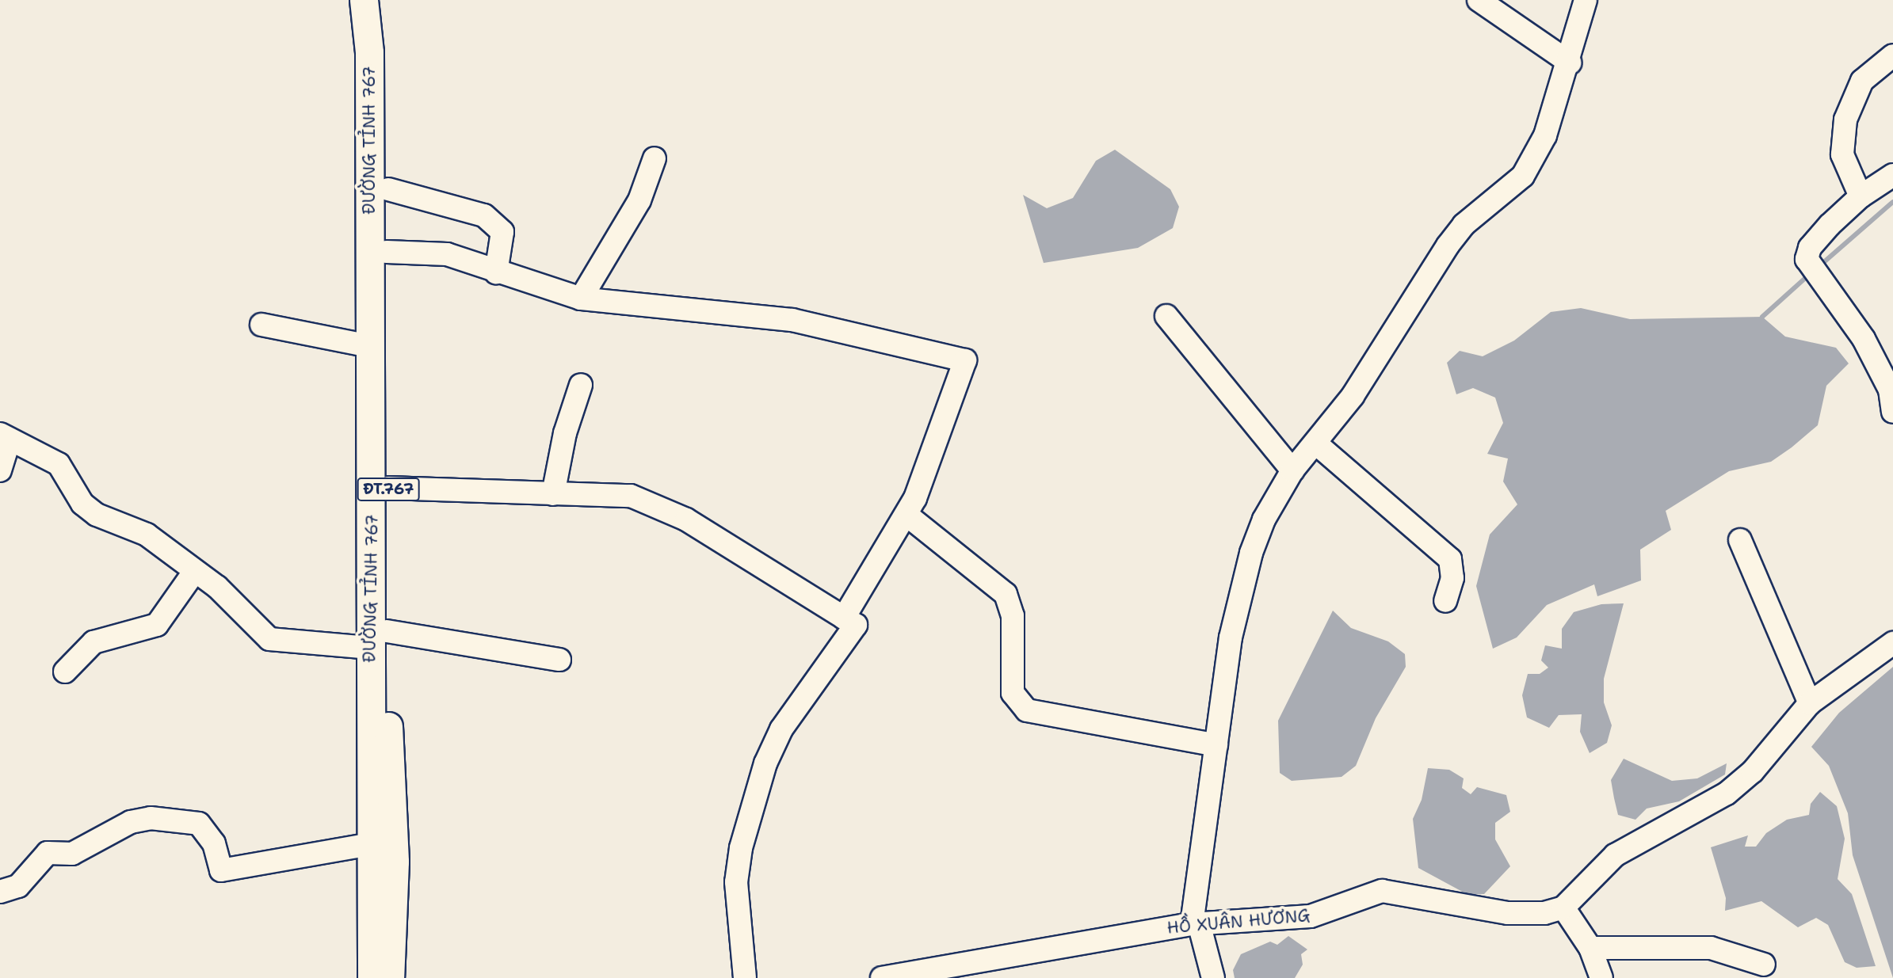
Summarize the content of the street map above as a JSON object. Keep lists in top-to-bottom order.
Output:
{
  "streets": {
    "main road": ["ĐƯỜNG TỈNH 767", "ĐT.767"],
    "street": ["HỒ XUÂN HƯƠNG"]
  }
}
